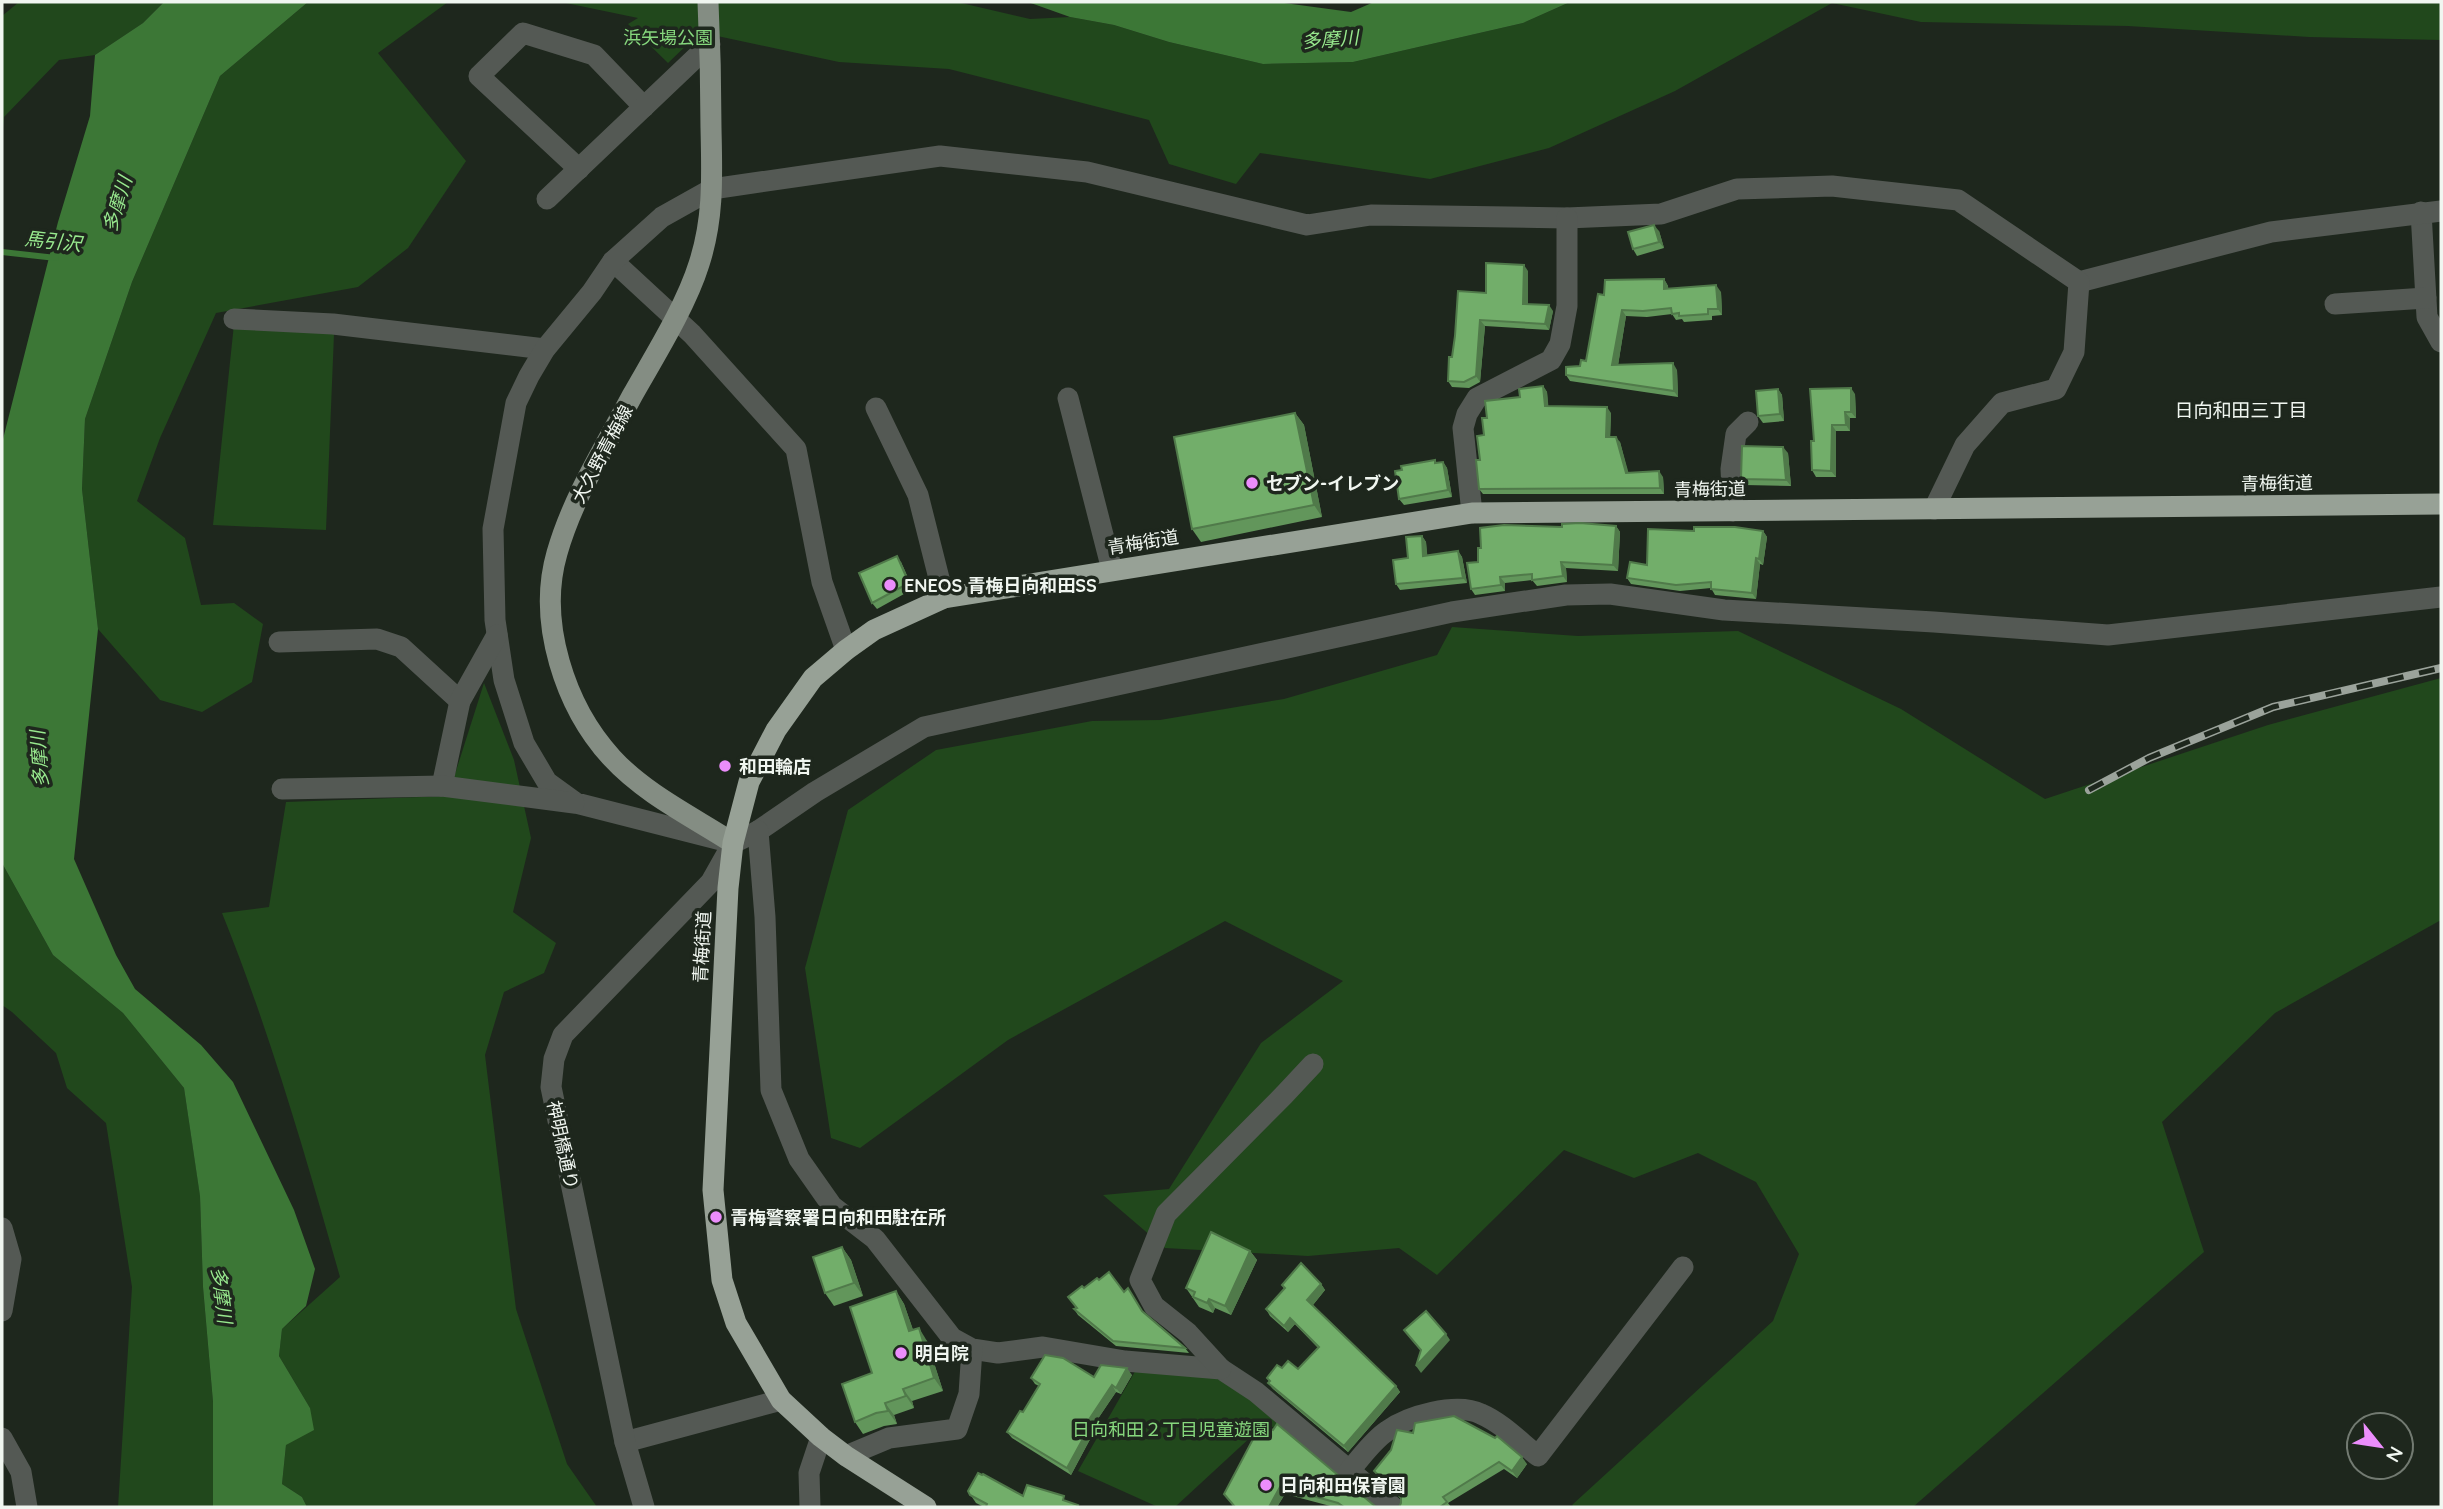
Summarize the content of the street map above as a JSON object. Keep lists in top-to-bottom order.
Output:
{
  "streets": {
    "highway": ["青梅街道"],
    "main road": ["大久野青梅線"],
    "street": ["神明橋通り"]
  },
  "crossings": [
    ["大久野青梅線", "青梅街道"],
    ["大久野青梅線", "神明橋通り"],
    ["青梅街道", "神明橋通り"]
  ],
  "districts": ["日向和田三丁目"],
  "water": ["多摩川", "馬引沢"],
  "parks": ["浜矢場公園", "日向和田２丁目児童遊園"],
  "places": [
    "セブン-イレブン",
    "ENEOS 青梅日向和田SS",
    "和田輪店",
    "青梅警察署日向和田駐在所",
    "明白院",
    "日向和田保育園"
  ],
  "north": "bottom right"
}
